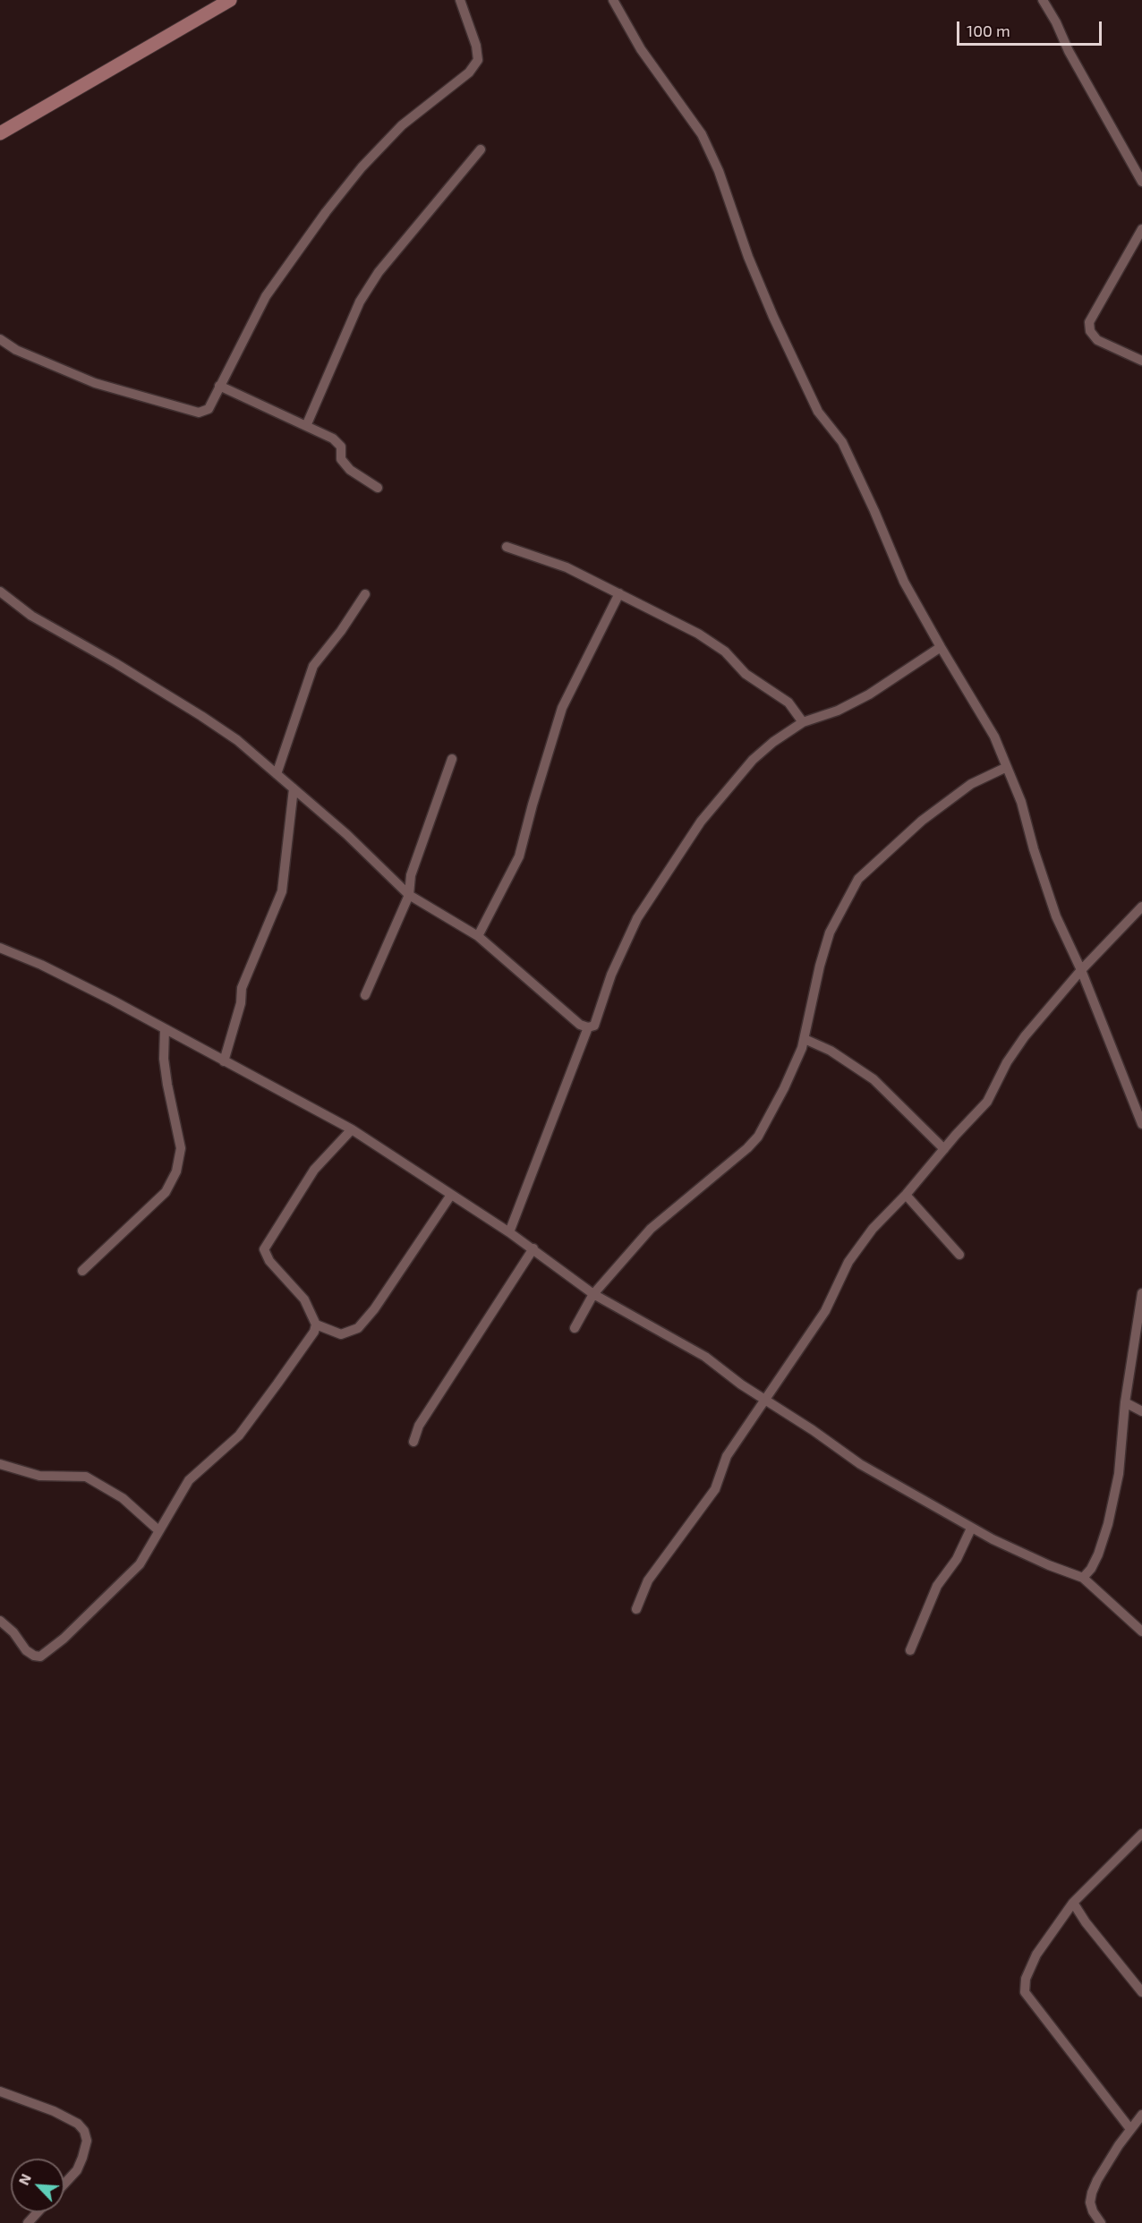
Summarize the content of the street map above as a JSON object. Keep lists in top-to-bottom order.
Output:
{
  "scale_bar": "100 m",
  "north": "top left"
}
